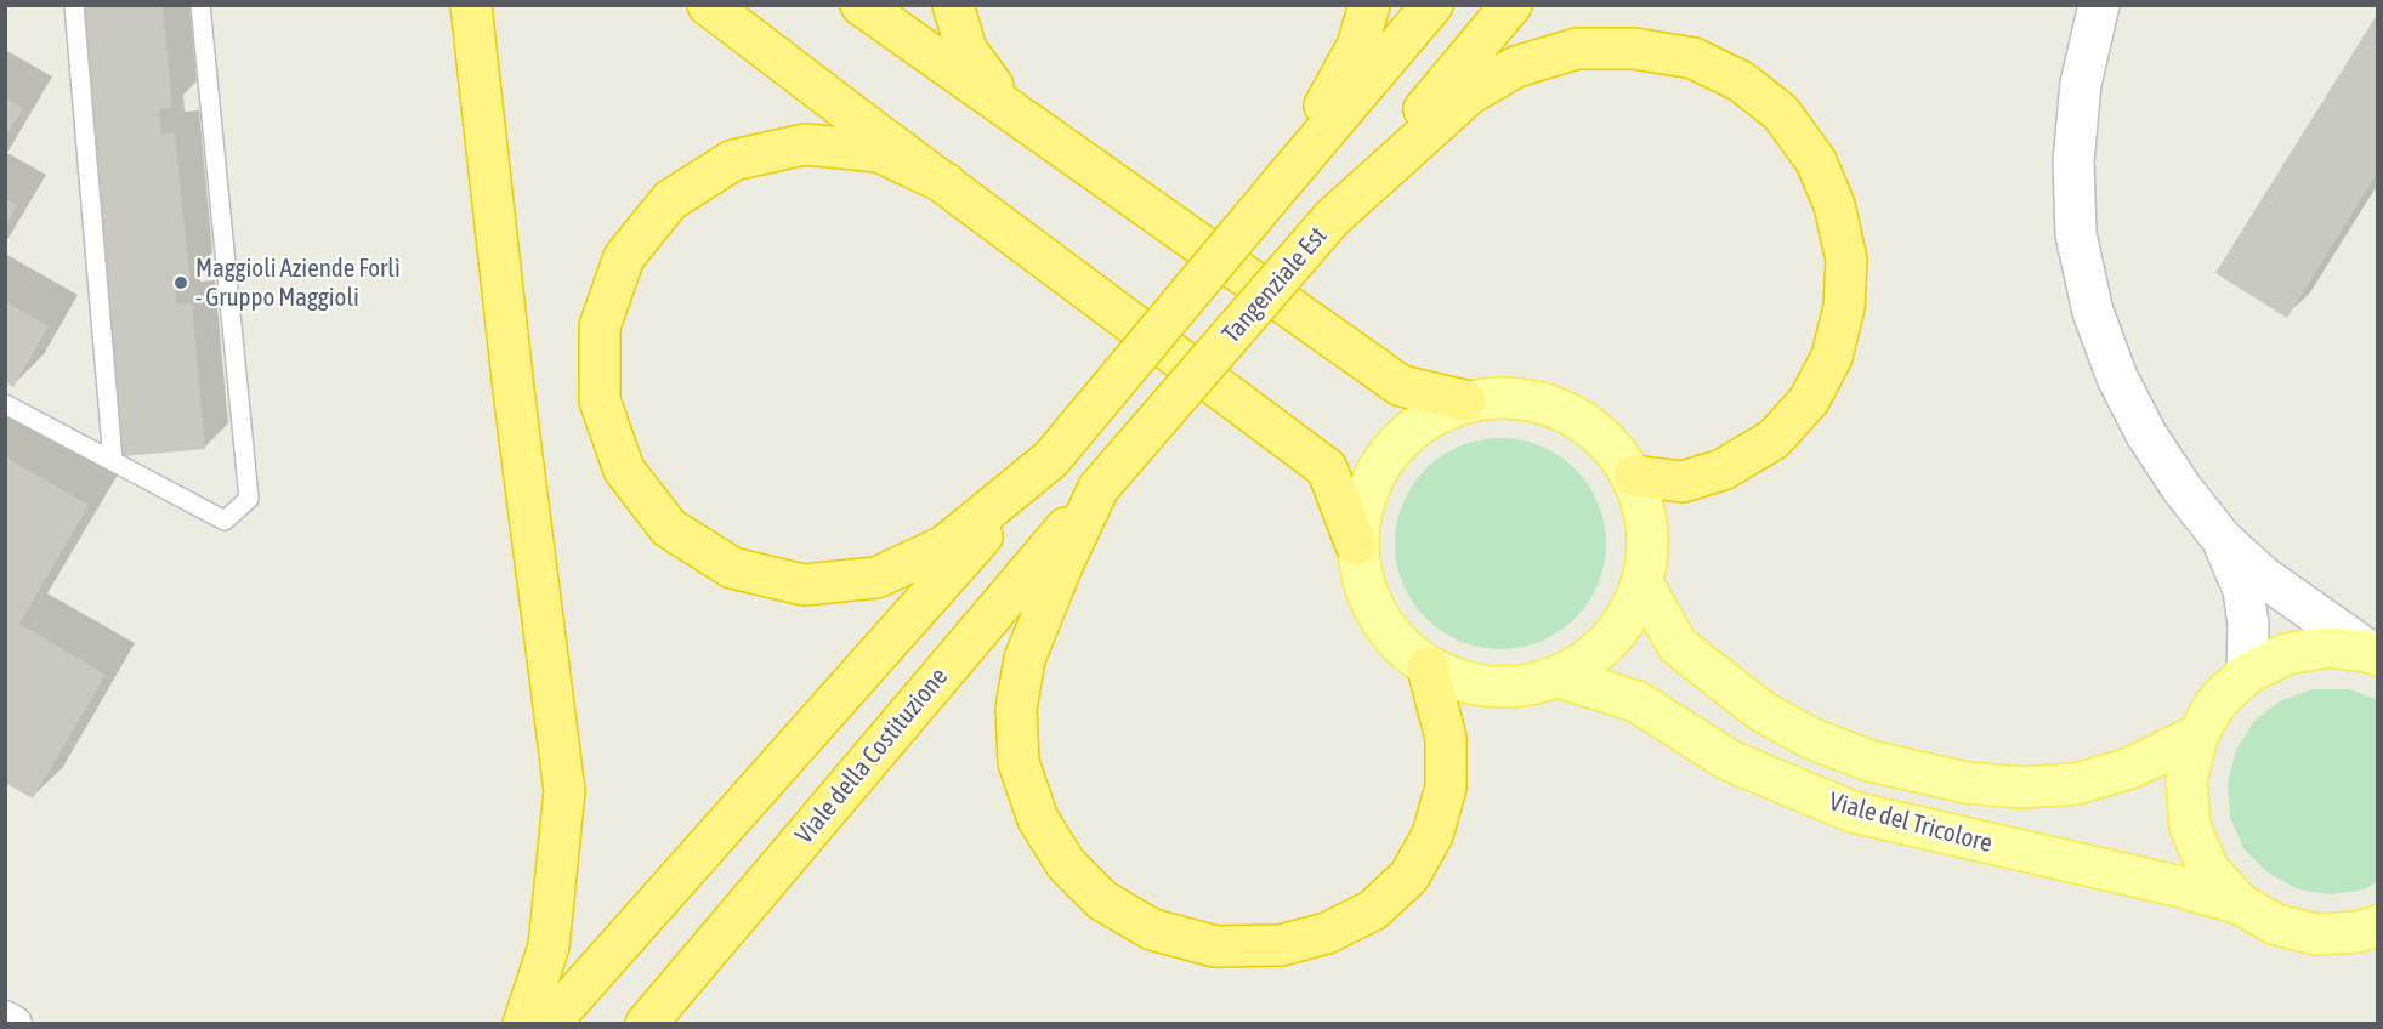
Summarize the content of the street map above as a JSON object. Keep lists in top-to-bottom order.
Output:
{
  "streets": {
    "highway": ["Tangenziale Est", "Viale della Costituzione"],
    "main road": ["Viale del Tricolore"]
  },
  "crossings": [
    ["Tangenziale Est", "Viale della Costituzione"]
  ],
  "places": ["Maggioli Aziende Forlì - Gruppo Maggioli"]
}
